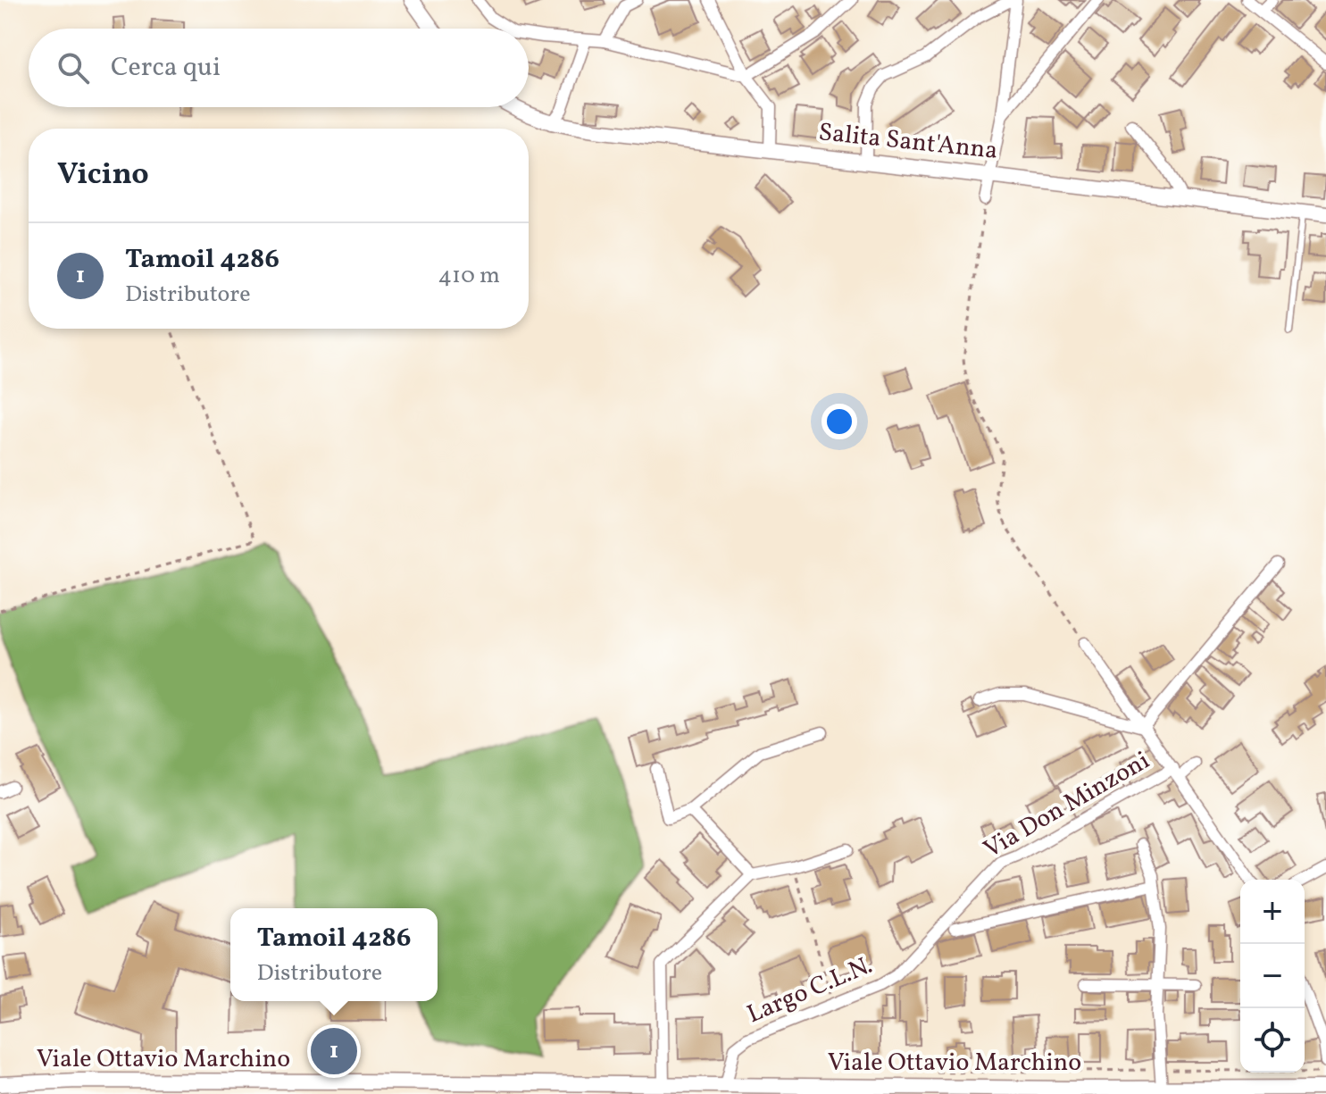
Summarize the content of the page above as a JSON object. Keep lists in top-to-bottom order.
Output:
{
  "streets": {
    "street": [
      "Salita Sant'Anna",
      "Via Don Minzoni",
      "Largo C.L.N.",
      "Viale Ottavio Marchino"
    ]
  },
  "crossings": [
    ["Via Don Minzoni", "Largo C.L.N."],
    ["Largo C.L.N.", "Viale Ottavio Marchino"]
  ],
  "page": {
    "search": "Cerca qui",
    "heading": "Vicino",
    "list": [
      {
        "mark": "1",
        "name": "Tamoil 4286",
        "note": "Distributore",
        "value": "410 m"
      }
    ],
    "map_buttons": ["+", "−"],
    "popup": ["Tamoil 4286", "Distributore"],
    "pins": "1"
  }
}
